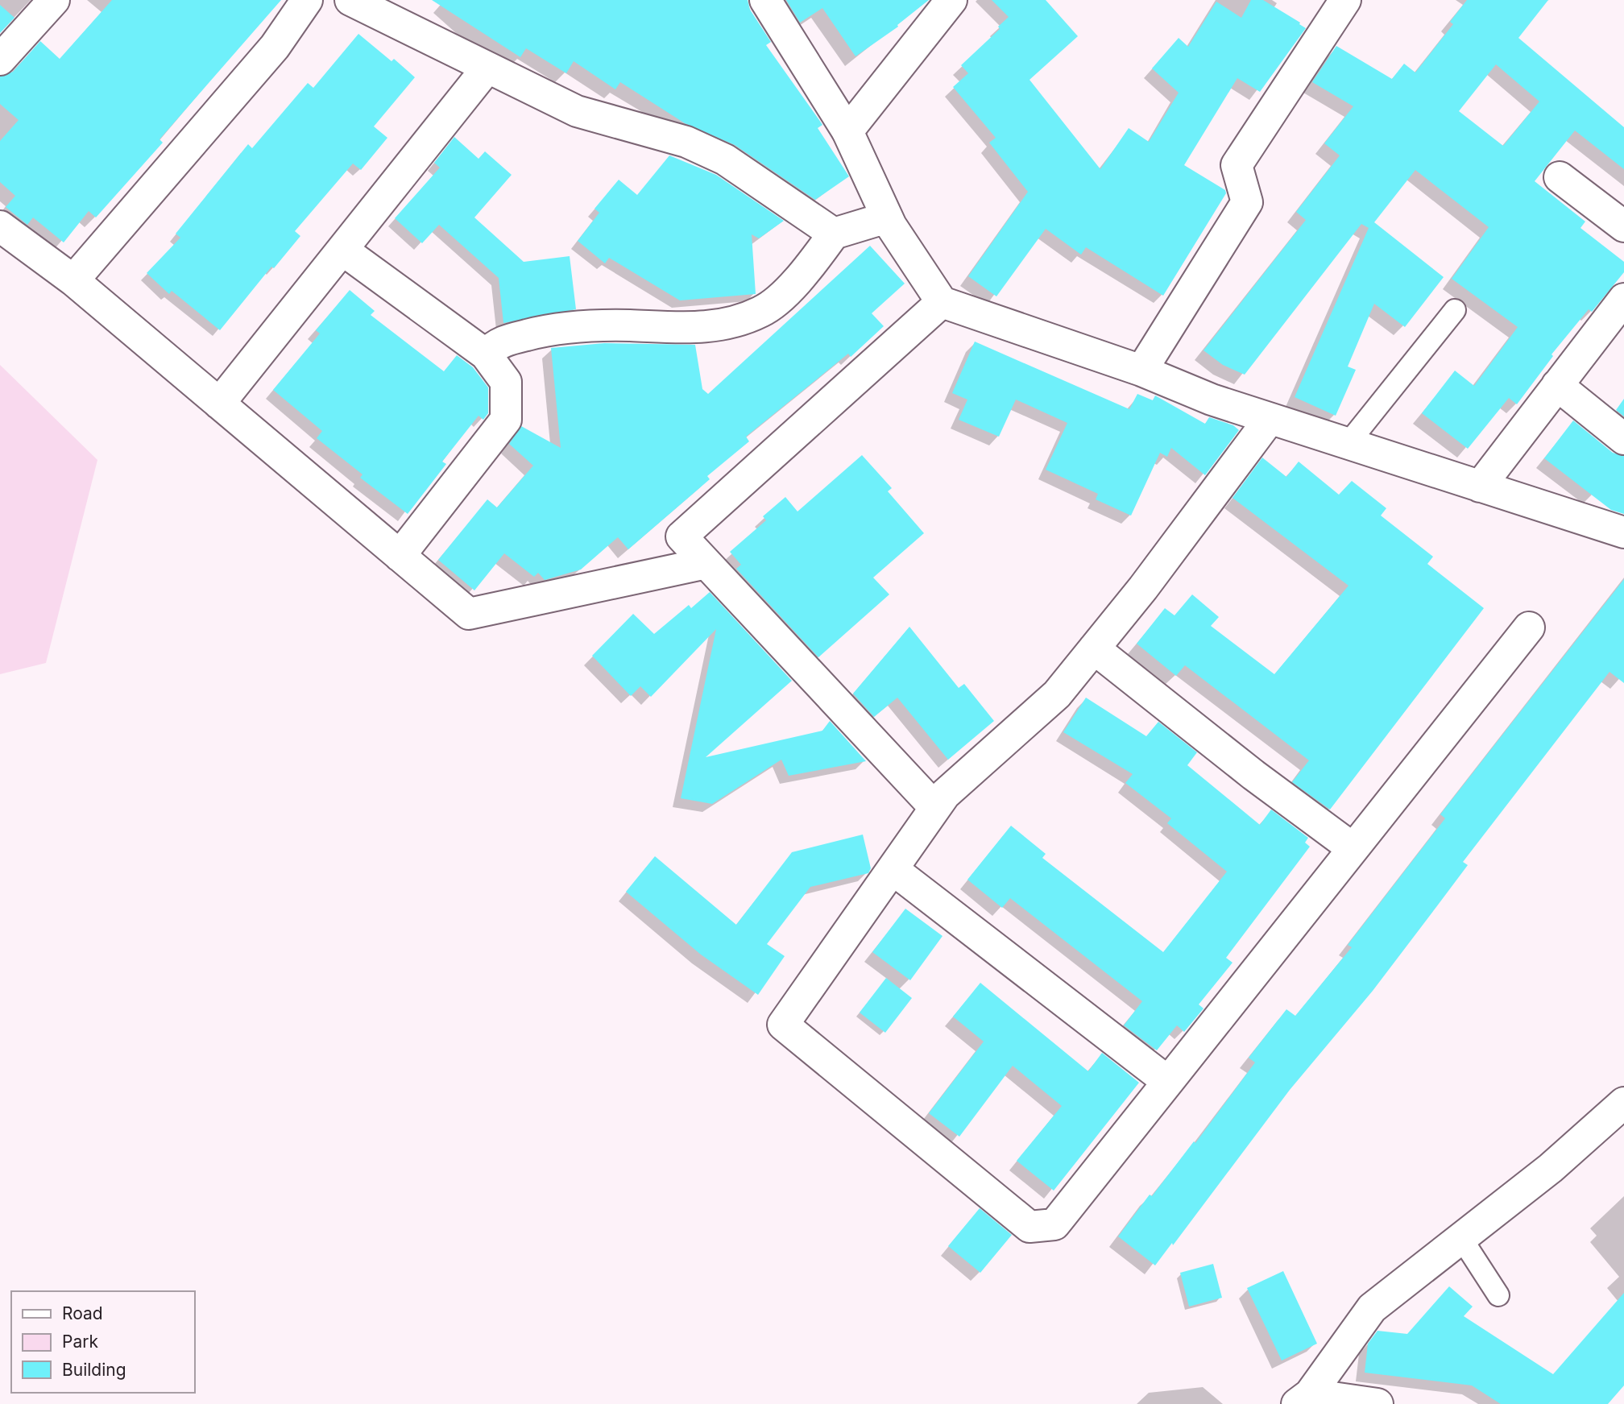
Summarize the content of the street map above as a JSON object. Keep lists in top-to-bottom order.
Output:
{
  "legend": ["Road", "Park", "Building"]
}
